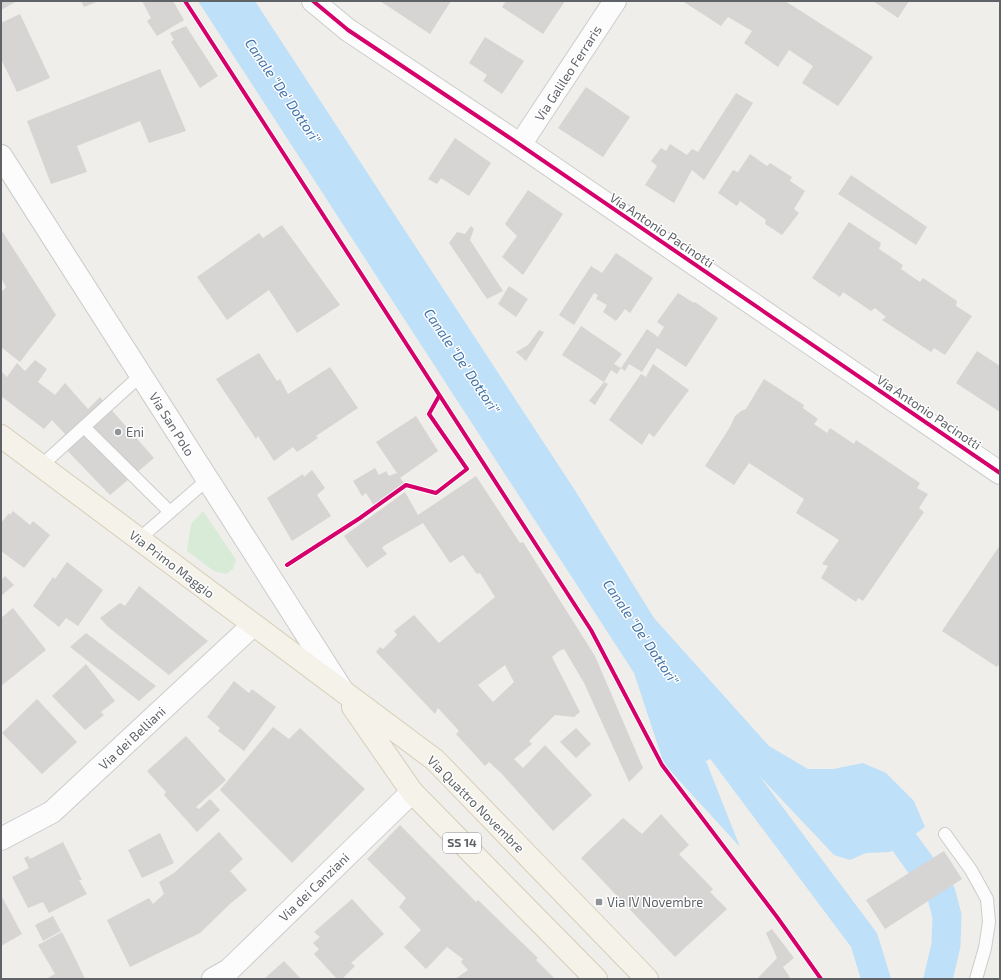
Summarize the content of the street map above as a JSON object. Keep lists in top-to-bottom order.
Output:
{
  "streets": {
    "main road": ["Via Primo Maggio", "Via Quattro Novembre", "SS 14"],
    "street": [
      "Via Galileo Ferraris",
      "Via Antonio Pacinotti",
      "Via San Polo",
      "Via dei Belliani",
      "Via dei Canziani"
    ]
  },
  "crossings": [
    ["Via Galileo Ferraris", "Via Antonio Pacinotti"],
    ["Via San Polo", "Via Primo Maggio"],
    ["Via San Polo", "Via Quattro Novembre"],
    ["Via San Polo", "SS 14"],
    ["Via Primo Maggio", "Via dei Belliani"],
    ["Via Primo Maggio", "Via Quattro Novembre"],
    ["Via Primo Maggio", "SS 14"],
    ["Via Quattro Novembre", "SS 14"],
    ["SS 14", "Via dei Canziani"]
  ],
  "water": ["Canale \"De' Dottori\""],
  "places": {
    "other": ["Eni"],
    "transit": ["Via IV Novembre"]
  }
}
